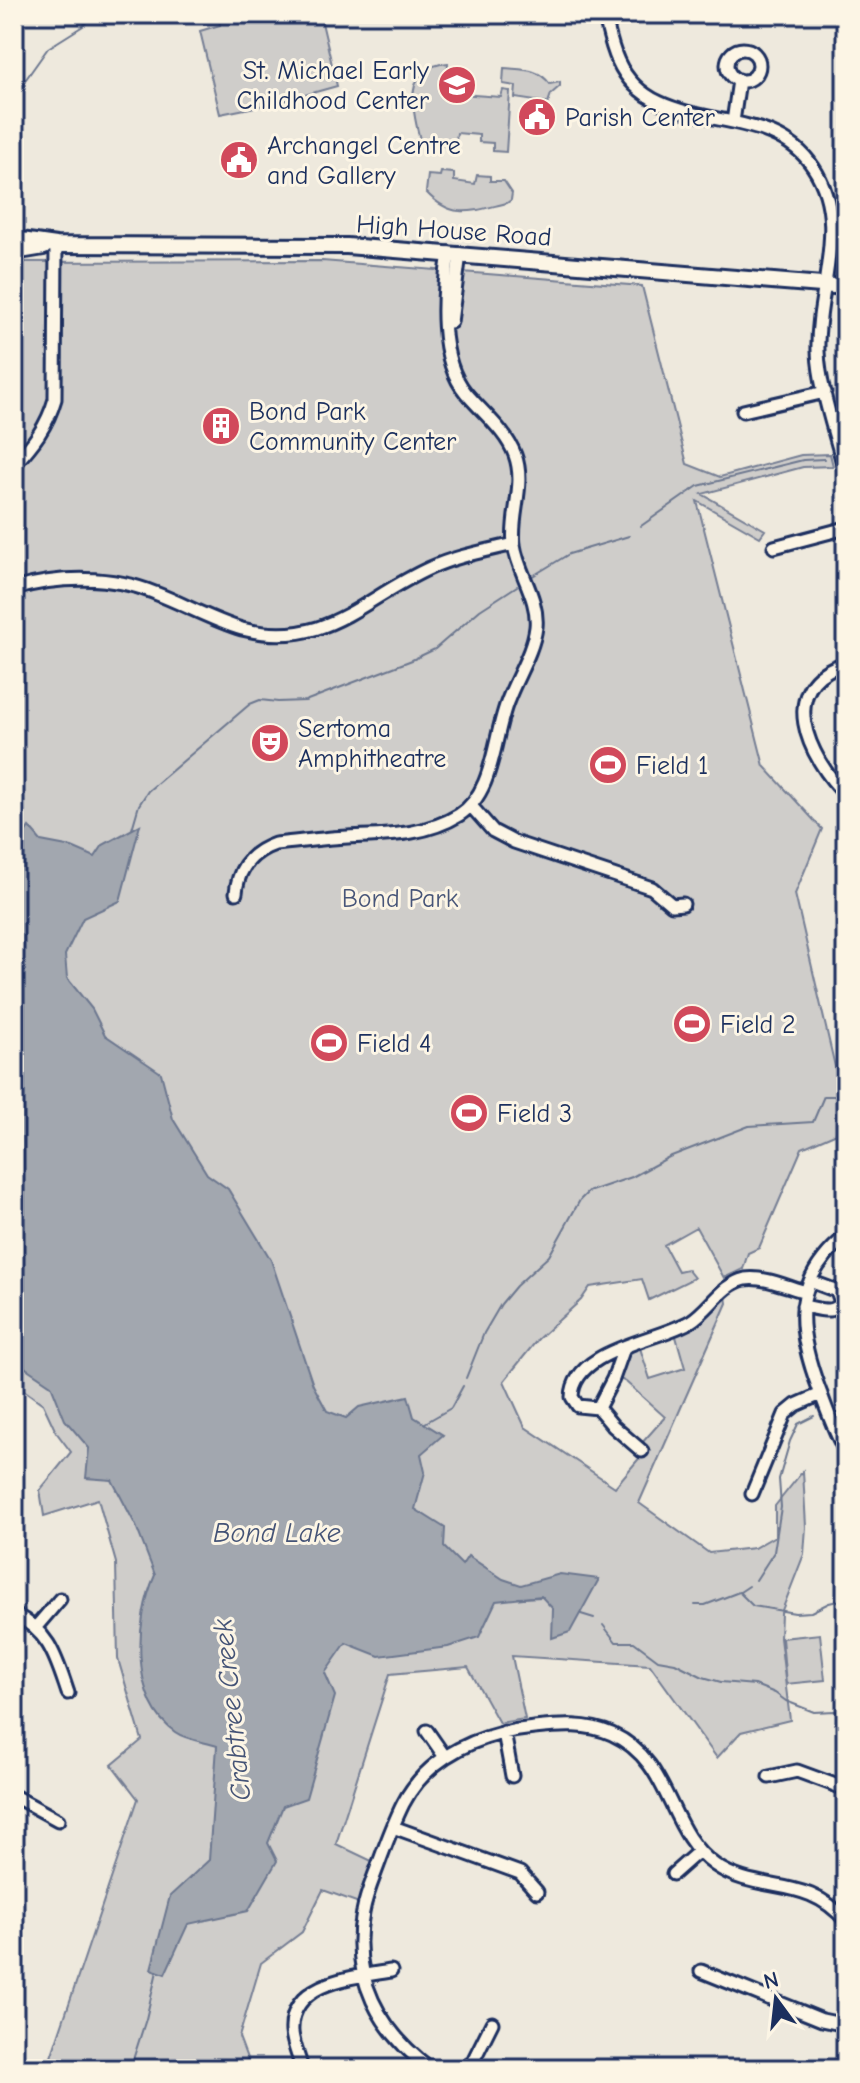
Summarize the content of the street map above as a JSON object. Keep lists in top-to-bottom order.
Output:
{
  "streets": {
    "main road": ["High House Road"]
  },
  "water": ["Bond Lake", "Crabtree Creek"],
  "parks": ["Bond Park"],
  "places": {
    "school or university": ["St. Michael Early Childhood Center"],
    "public building": ["Parish Center", "Archangel Centre and Gallery"],
    "building": ["Bond Park Community Center"],
    "theatre": ["Sertoma Amphitheatre"],
    "sports": [
      "Field 1",
      "Field 2",
      "Field 4",
      "Field 3"
    ]
  },
  "north": "top"
}
